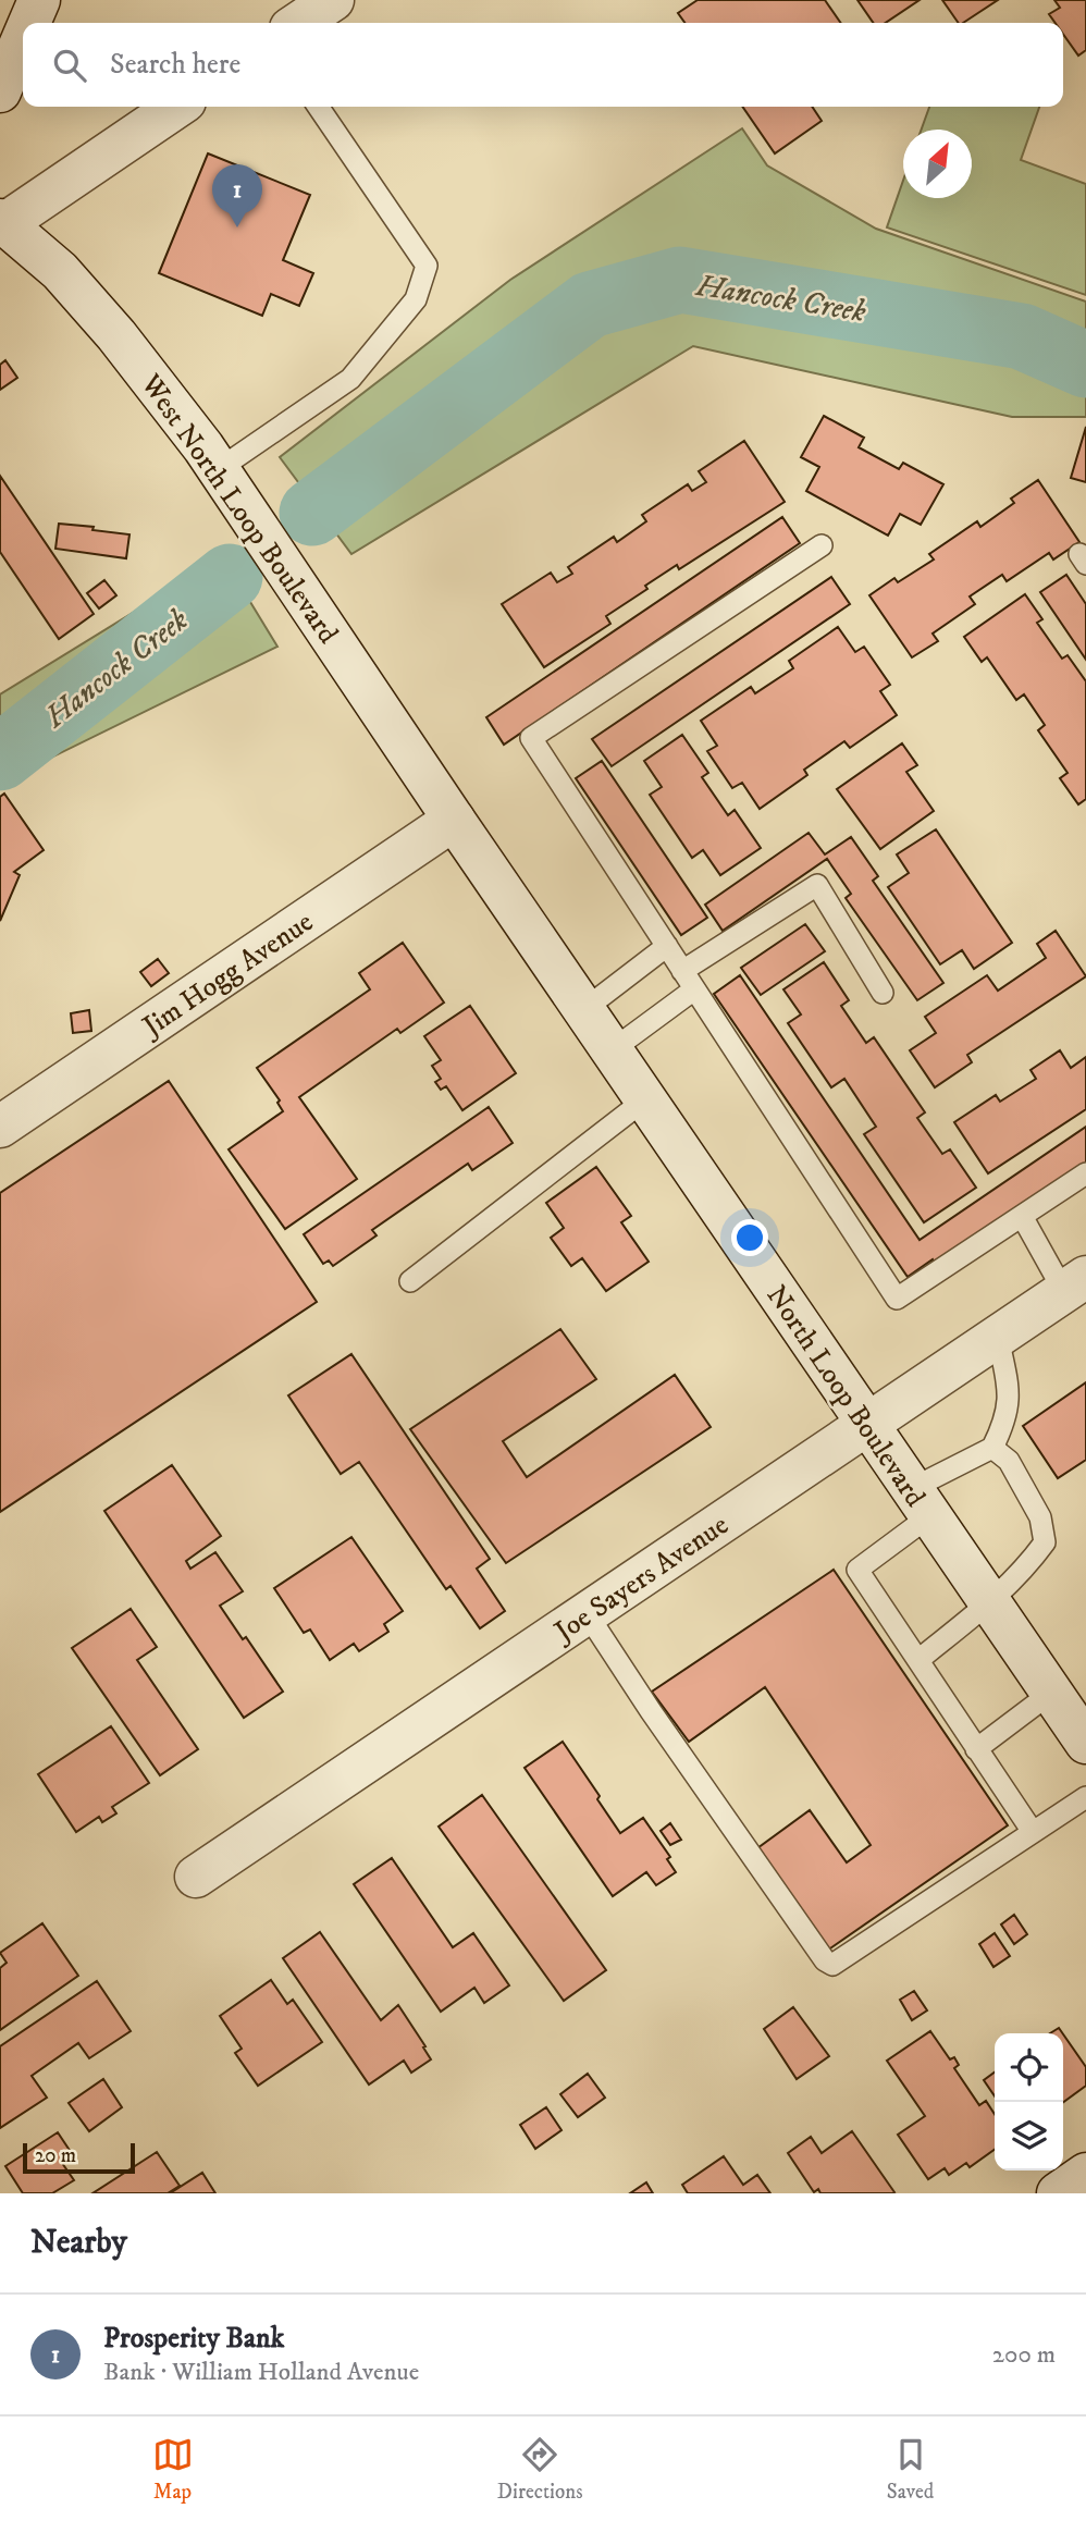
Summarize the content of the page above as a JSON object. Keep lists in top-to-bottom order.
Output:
{
  "streets": {
    "street": [
      "West North Loop Boulevard",
      "Jim Hogg Avenue",
      "North Loop Boulevard",
      "Joe Sayers Avenue"
    ]
  },
  "crossings": [
    ["West North Loop Boulevard", "Jim Hogg Avenue"],
    ["West North Loop Boulevard", "North Loop Boulevard"],
    ["Jim Hogg Avenue", "North Loop Boulevard"],
    ["North Loop Boulevard", "Joe Sayers Avenue"]
  ],
  "water": ["Hancock Creek"],
  "scale_bar": "20 m",
  "north": "top right",
  "page": {
    "search": "Search here",
    "pins": "1",
    "scale": "20 m",
    "heading": "Nearby",
    "list": [
      {
        "mark": "1",
        "name": "Prosperity Bank",
        "note": "Bank · William Holland Avenue",
        "value": "200 m"
      }
    ],
    "nav": ["Map", "Directions", "Saved"]
  }
}
